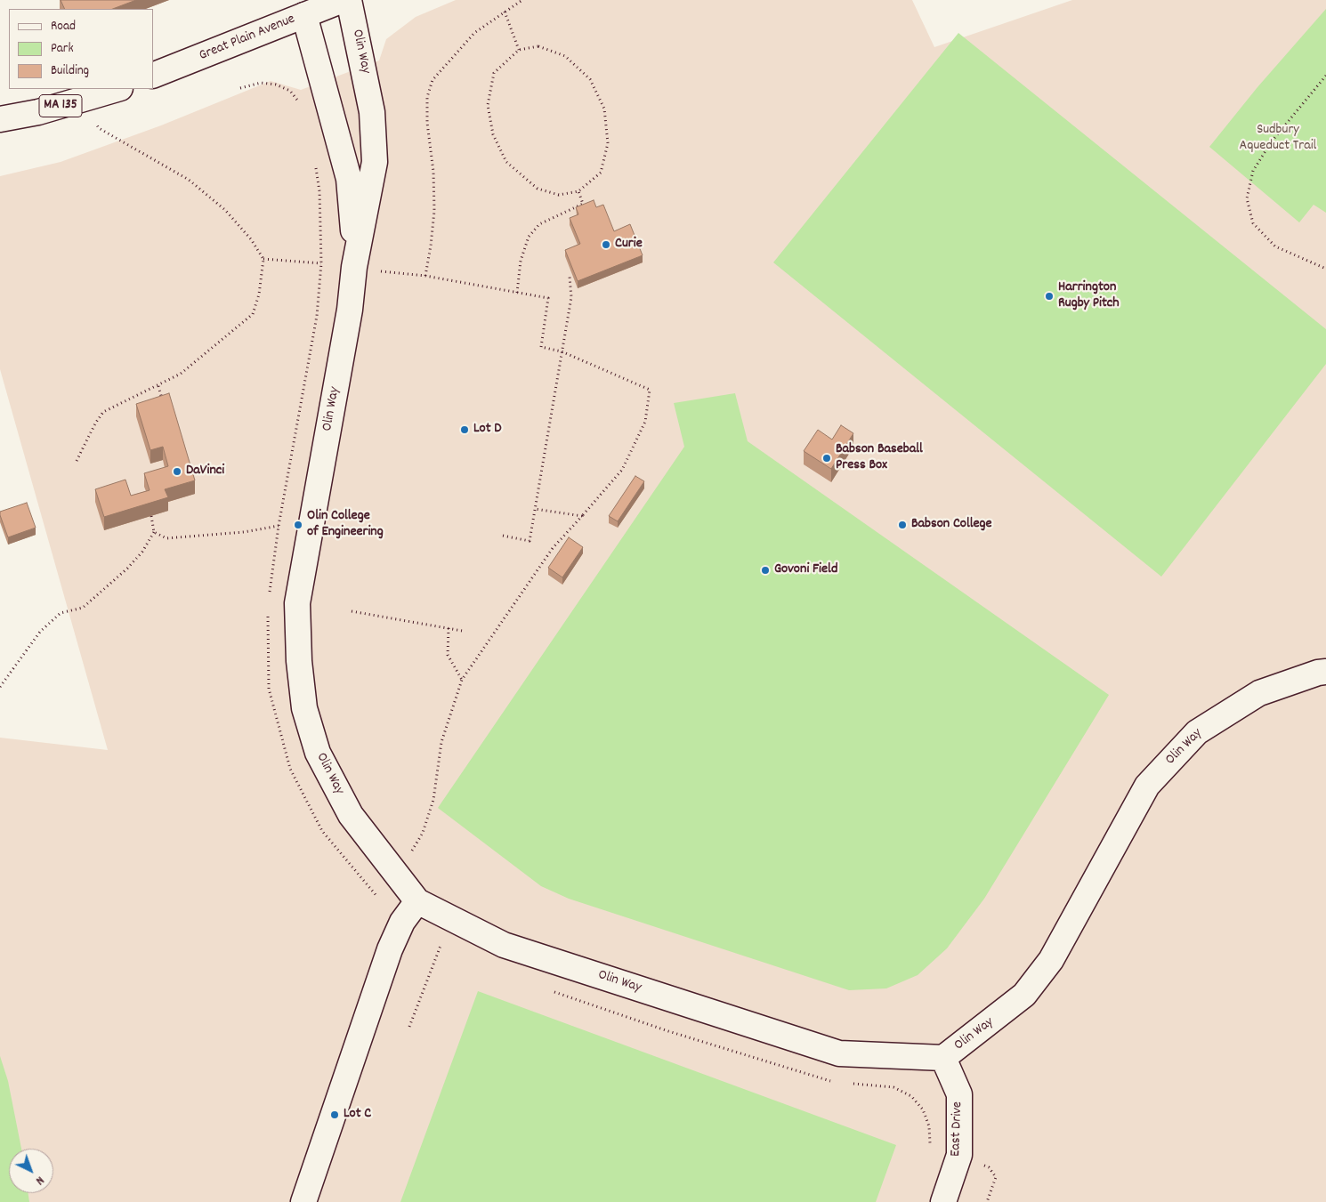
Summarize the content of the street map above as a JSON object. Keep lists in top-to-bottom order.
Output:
{
  "streets": {
    "street": [
      "Great Plain Avenue",
      "Olin Way",
      "MA 135",
      "East Drive"
    ]
  },
  "crossings": [
    ["Great Plain Avenue", "Olin Way"],
    ["Olin Way", "East Drive"]
  ],
  "parks": ["Sudbury Aqueduct Trail"],
  "places": [
    "Curie",
    "Harrington Rugby Pitch",
    "Lot D",
    "Babson Baseball Press Box",
    "DaVinci",
    "Olin College of Engineering",
    "Babson College",
    "Govoni Field",
    "Lot C"
  ],
  "legend": ["Road", "Park", "Building"],
  "north": "bottom right"
}
